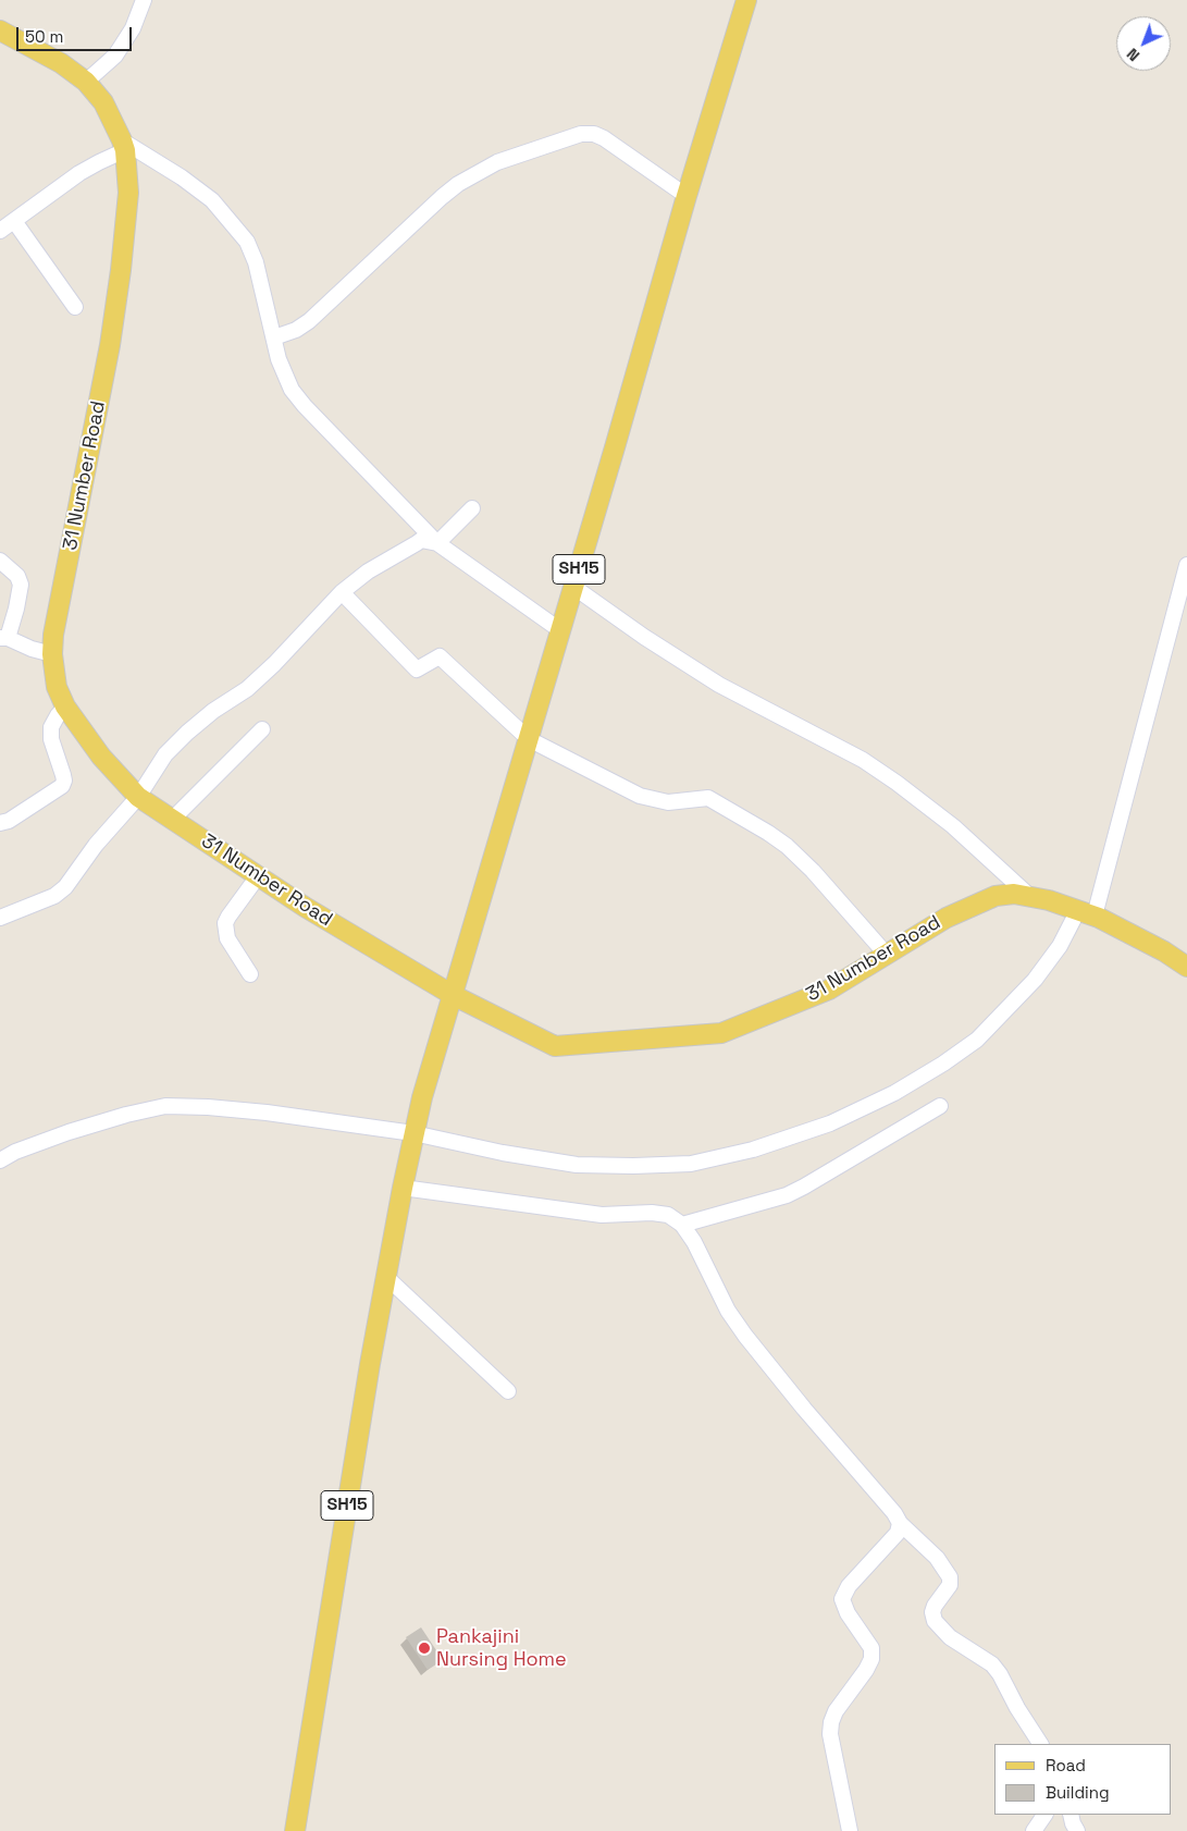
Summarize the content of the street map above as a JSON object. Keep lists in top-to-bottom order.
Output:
{
  "streets": {
    "main road": ["31 Number Road", "SH15"]
  },
  "crossings": [
    ["31 Number Road", "SH15"]
  ],
  "places": ["Pankajini Nursing Home"],
  "legend": ["Road", "Building"],
  "scale_bar": "50 m",
  "north": "bottom left"
}
